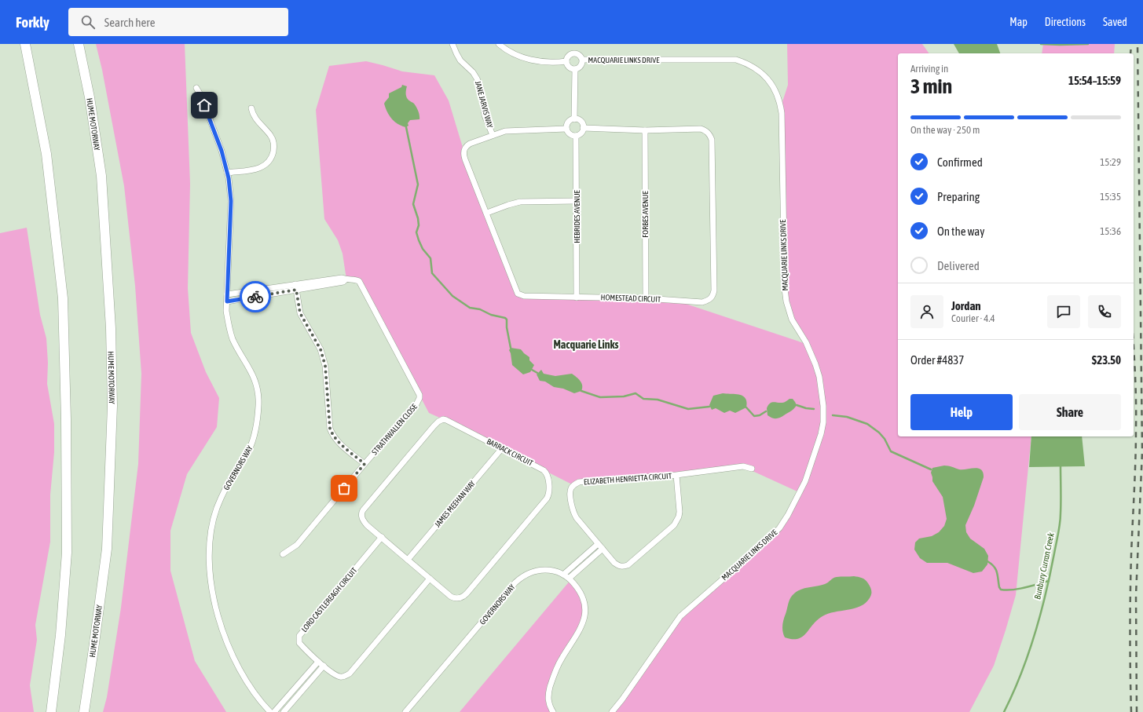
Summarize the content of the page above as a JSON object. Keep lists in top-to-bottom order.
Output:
{
  "streets": {
    "highway": ["HUME MOTORWAY"],
    "street": [
      "MACQUARIE LINKS DRIVE",
      "JANE JARVIS WAY",
      "FORBES AVENUE",
      "HEBRIDES AVENUE",
      "HOMESTEAD CIRCUIT",
      "STRATHWALLEN CLOSE",
      "BARRACK CIRCUIT",
      "GOVERNORS WAY",
      "ELIZABETH HENRIETTA CIRCUIT",
      "JAMES MEEHAN WAY",
      "LORD CASTLEREAGH CIRCUIT"
    ]
  },
  "crossings": [
    ["JANE JARVIS WAY", "HOMESTEAD CIRCUIT"],
    ["FORBES AVENUE", "HOMESTEAD CIRCUIT"],
    ["HEBRIDES AVENUE", "HOMESTEAD CIRCUIT"],
    ["BARRACK CIRCUIT", "JAMES MEEHAN WAY"],
    ["BARRACK CIRCUIT", "LORD CASTLEREAGH CIRCUIT"]
  ],
  "districts": ["Macquarie Links"],
  "water": ["Bunbury Curran Creek"],
  "page": {
    "header": "Forkly",
    "search": "Search here",
    "nav": ["Map", "Directions", "Saved"],
    "heading": ["3 min", "Arriving in", "15:54–15:59"],
    "panel": [
      "Jordan",
      "Courier · 4.4",
      "Order #4837",
      "$23.50"
    ],
    "bar": "On the way · 250 m",
    "list": [
      ["Confirmed", "15:29"],
      ["Preparing", "15:35"],
      ["On the way", "15:36"],
      "Delivered"
    ],
    "buttons": ["Help", "Share"]
  }
}
